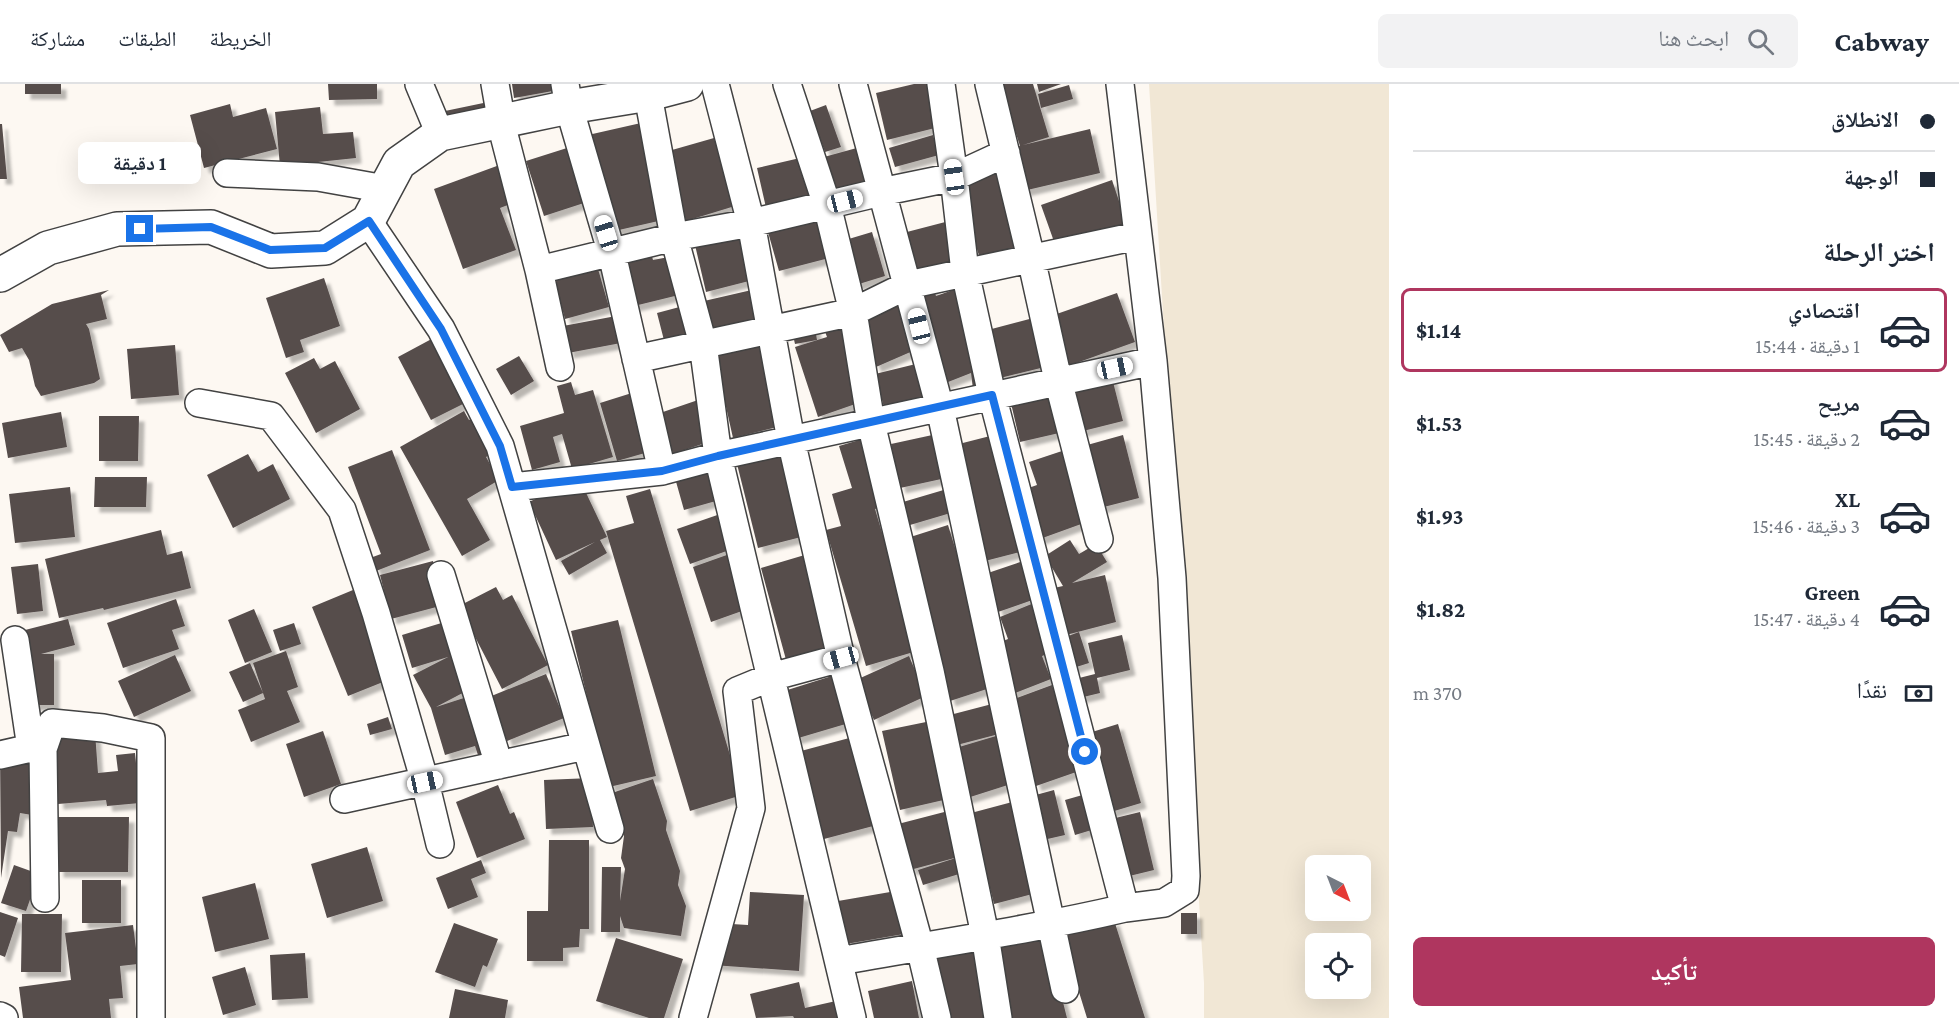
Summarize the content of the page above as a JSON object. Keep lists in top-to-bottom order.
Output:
{
  "north": "bottom right",
  "page": {
    "header": "Cabway",
    "search": "ابحث هنا",
    "nav": ["الخريطة", "الطبقات", "مشاركة"],
    "banner": ["الانطلاق", "الوجهة"],
    "bubble": "1 دقيقة",
    "heading": "اختر الرحلة",
    "list": [
      {
        "name": "اقتصادي",
        "note": "1 دقيقة · 15:44",
        "value": "$1.14"
      },
      {
        "name": "مريح",
        "note": "2 دقيقة · 15:45",
        "value": "$1.53"
      },
      {
        "name": "XL",
        "note": "3 دقيقة · 15:46",
        "value": "$1.93"
      },
      {
        "name": "Green",
        "note": "4 دقيقة · 15:47",
        "value": "$1.82"
      }
    ],
    "pay": ["نقدًا", "370 m"],
    "buttons": "تأكيد"
  }
}
